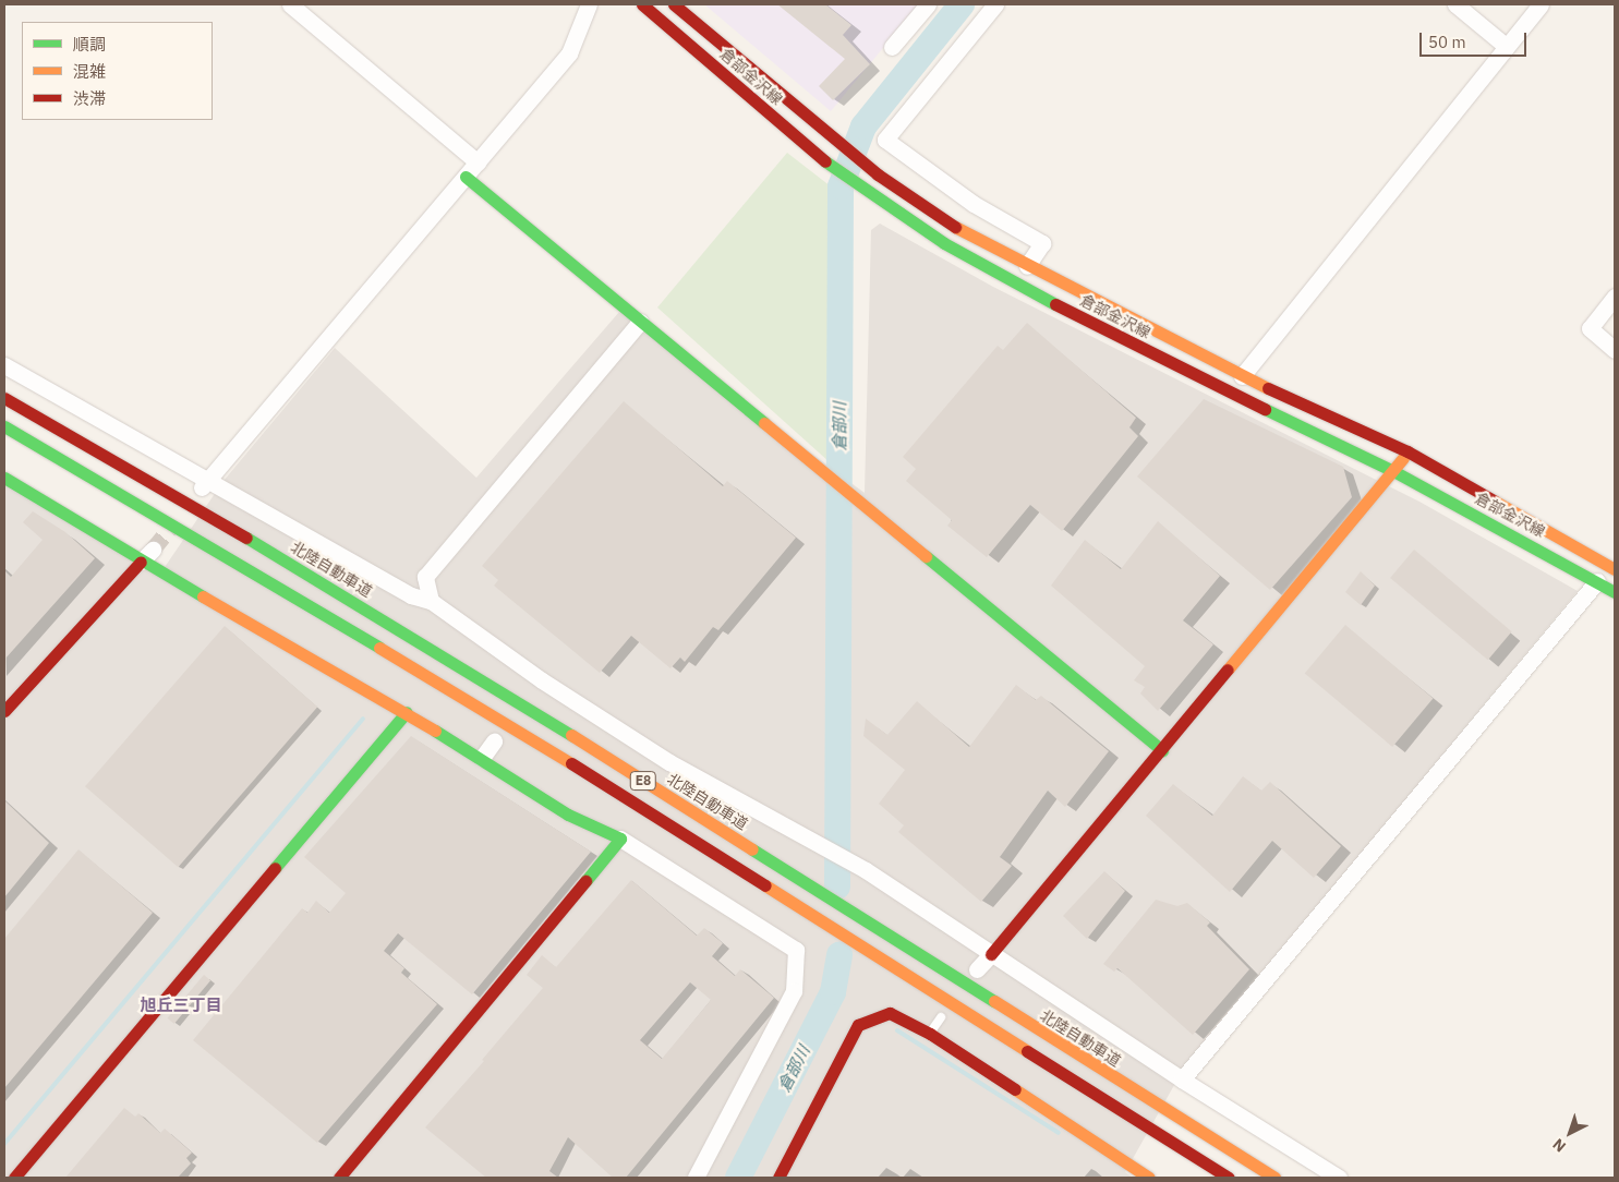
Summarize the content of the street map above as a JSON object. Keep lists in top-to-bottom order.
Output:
{
  "streets": {
    "main road": ["倉部金沢線", "北陸自動車道", "E8"]
  },
  "districts": ["旭丘三丁目"],
  "water": ["倉部川"],
  "legend": ["順調", "混雑", "渋滞"],
  "scale_bar": "50 m",
  "north": "bottom left"
}
